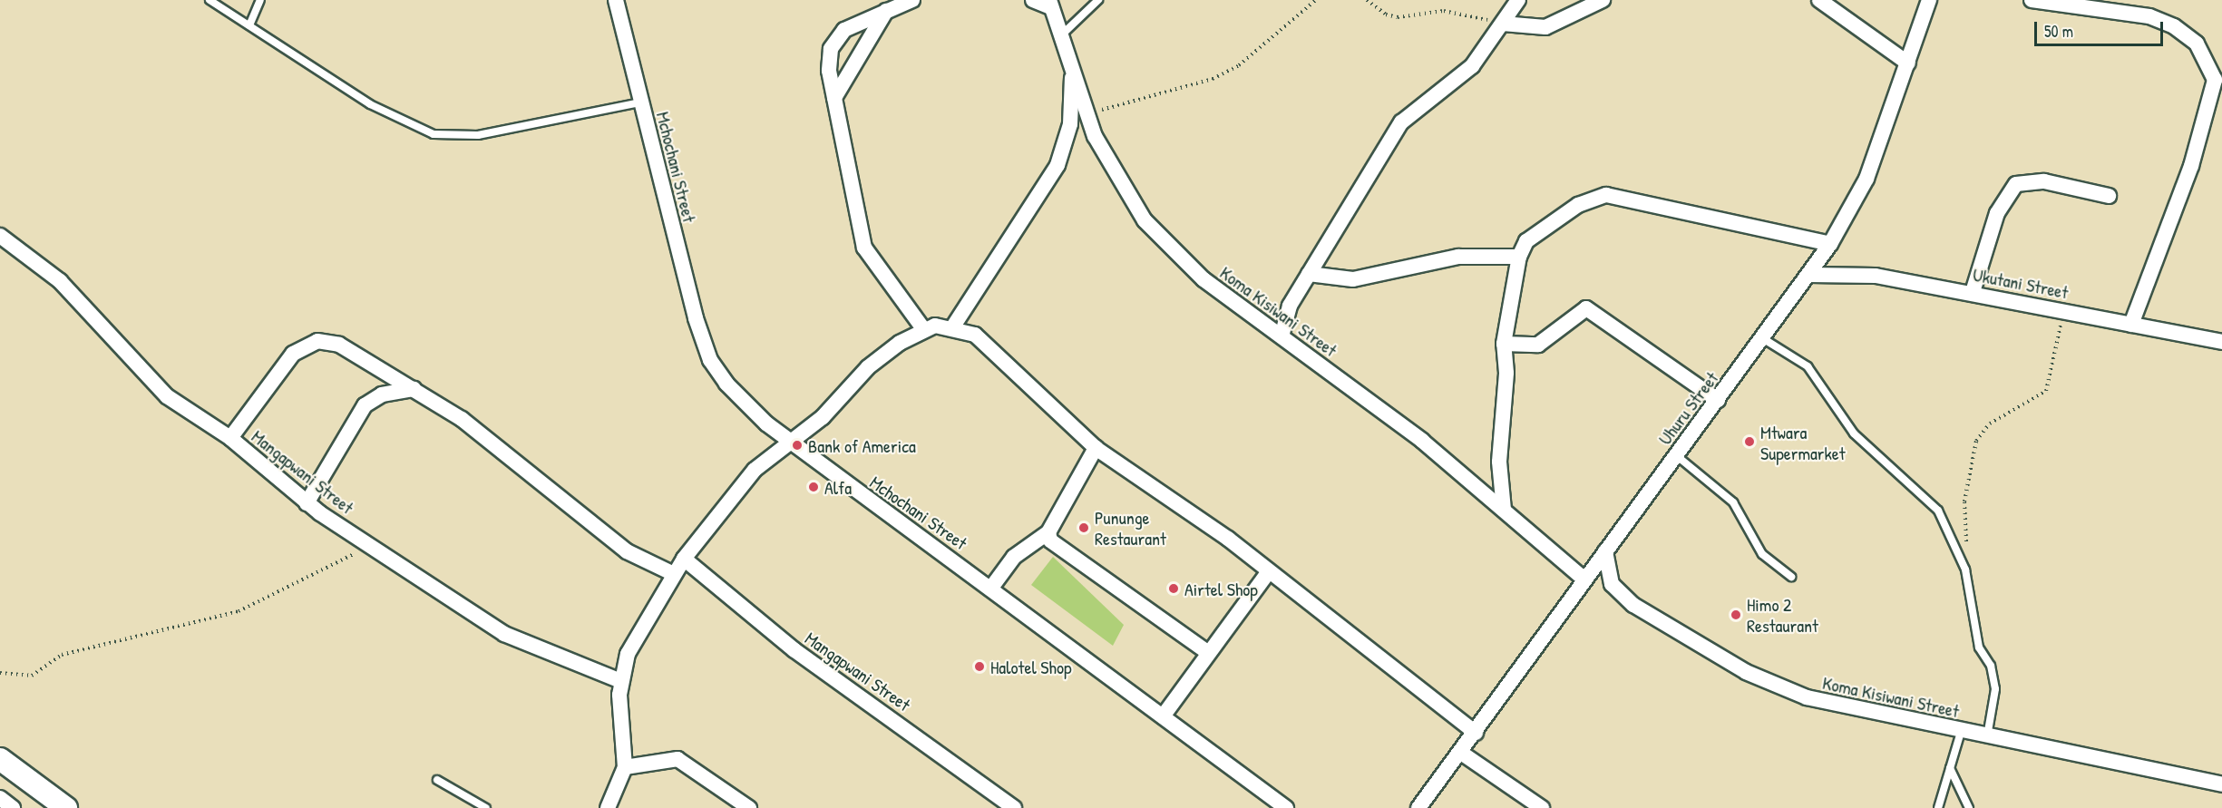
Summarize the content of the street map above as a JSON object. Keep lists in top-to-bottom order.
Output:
{
  "streets": {
    "street": [
      "Mchochani Street",
      "Ukutani Street",
      "Koma Kisiwani Street",
      "Uhuru Street",
      "Mangapwani Street"
    ]
  },
  "crossings": [
    ["Ukutani Street", "Uhuru Street"],
    ["Koma Kisiwani Street", "Uhuru Street"]
  ],
  "places": [
    "Mtwara Supermarket",
    "Bank of America",
    "Alfa",
    "Pununge Restaurant",
    "Airtel Shop",
    "Himo 2 Restaurant",
    "Halotel Shop"
  ],
  "scale_bar": "50 m"
}
